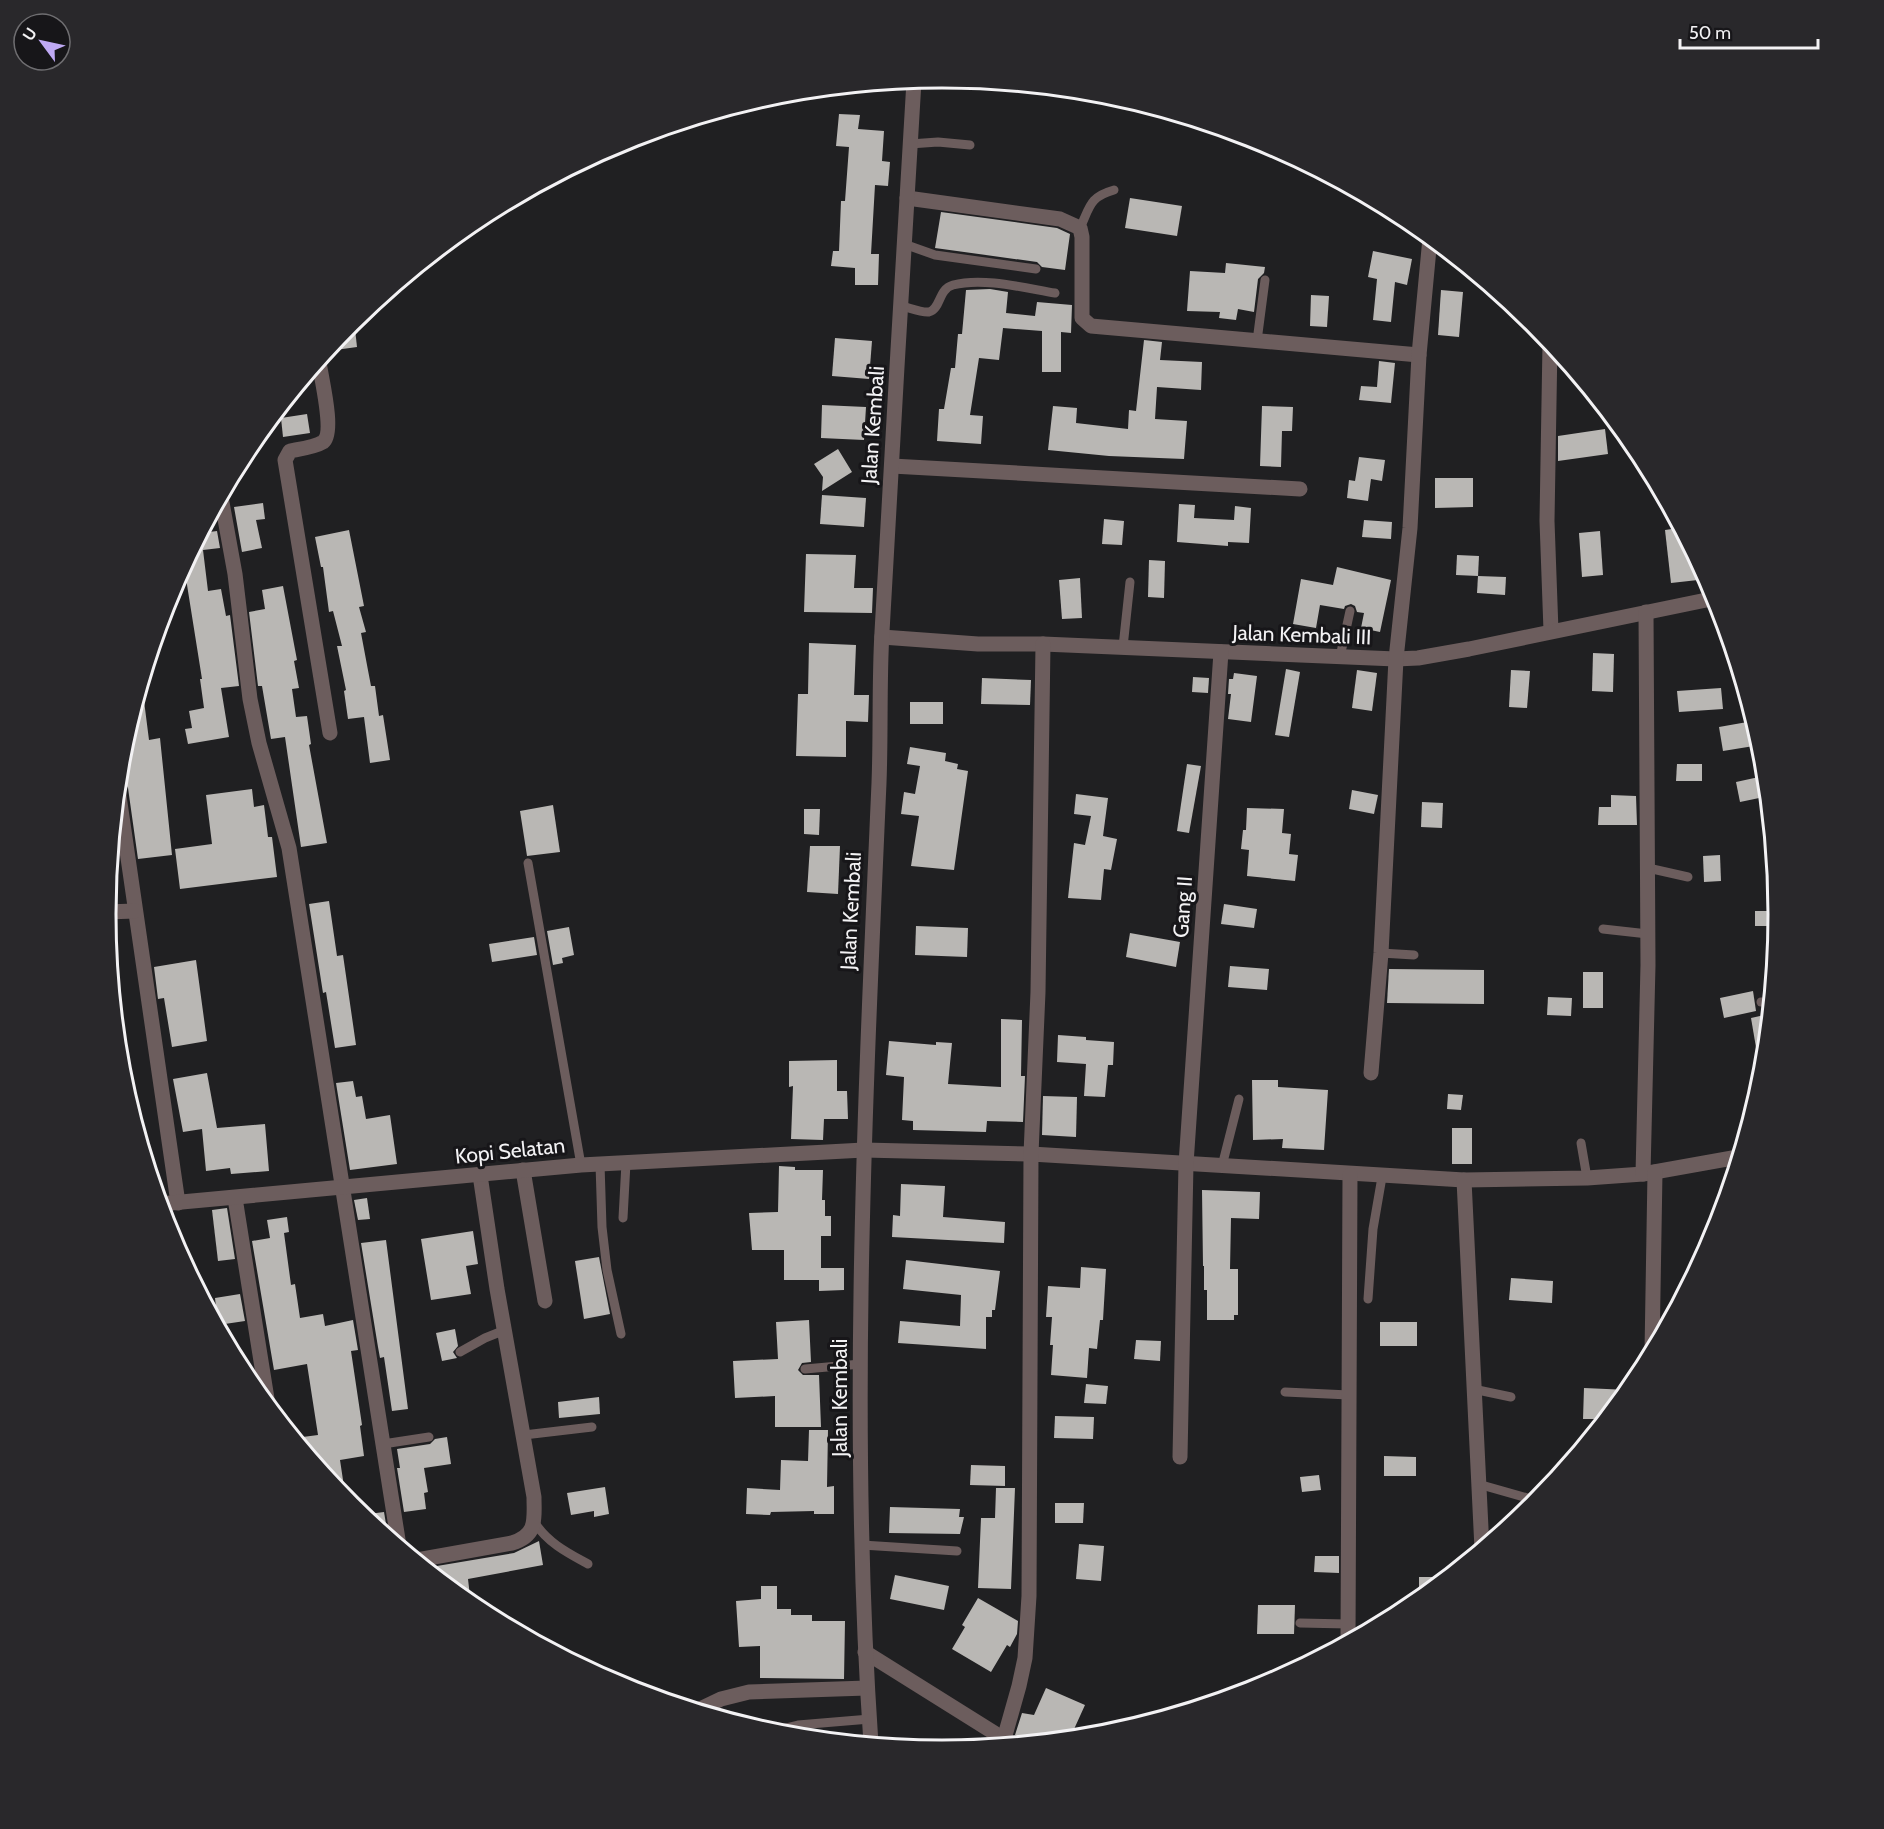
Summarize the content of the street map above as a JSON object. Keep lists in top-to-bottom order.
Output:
{
  "streets": {
    "street": [
      "Jalan Kembali",
      "Jalan Kembali III",
      "Gang II",
      "Kopi Selatan"
    ]
  },
  "crossings": [
    ["Jalan Kembali", "Jalan Kembali III"],
    ["Jalan Kembali", "Kopi Selatan"],
    ["Jalan Kembali III", "Gang II"],
    ["Gang II", "Kopi Selatan"]
  ],
  "scale_bar": "50 m",
  "north": "top left"
}
